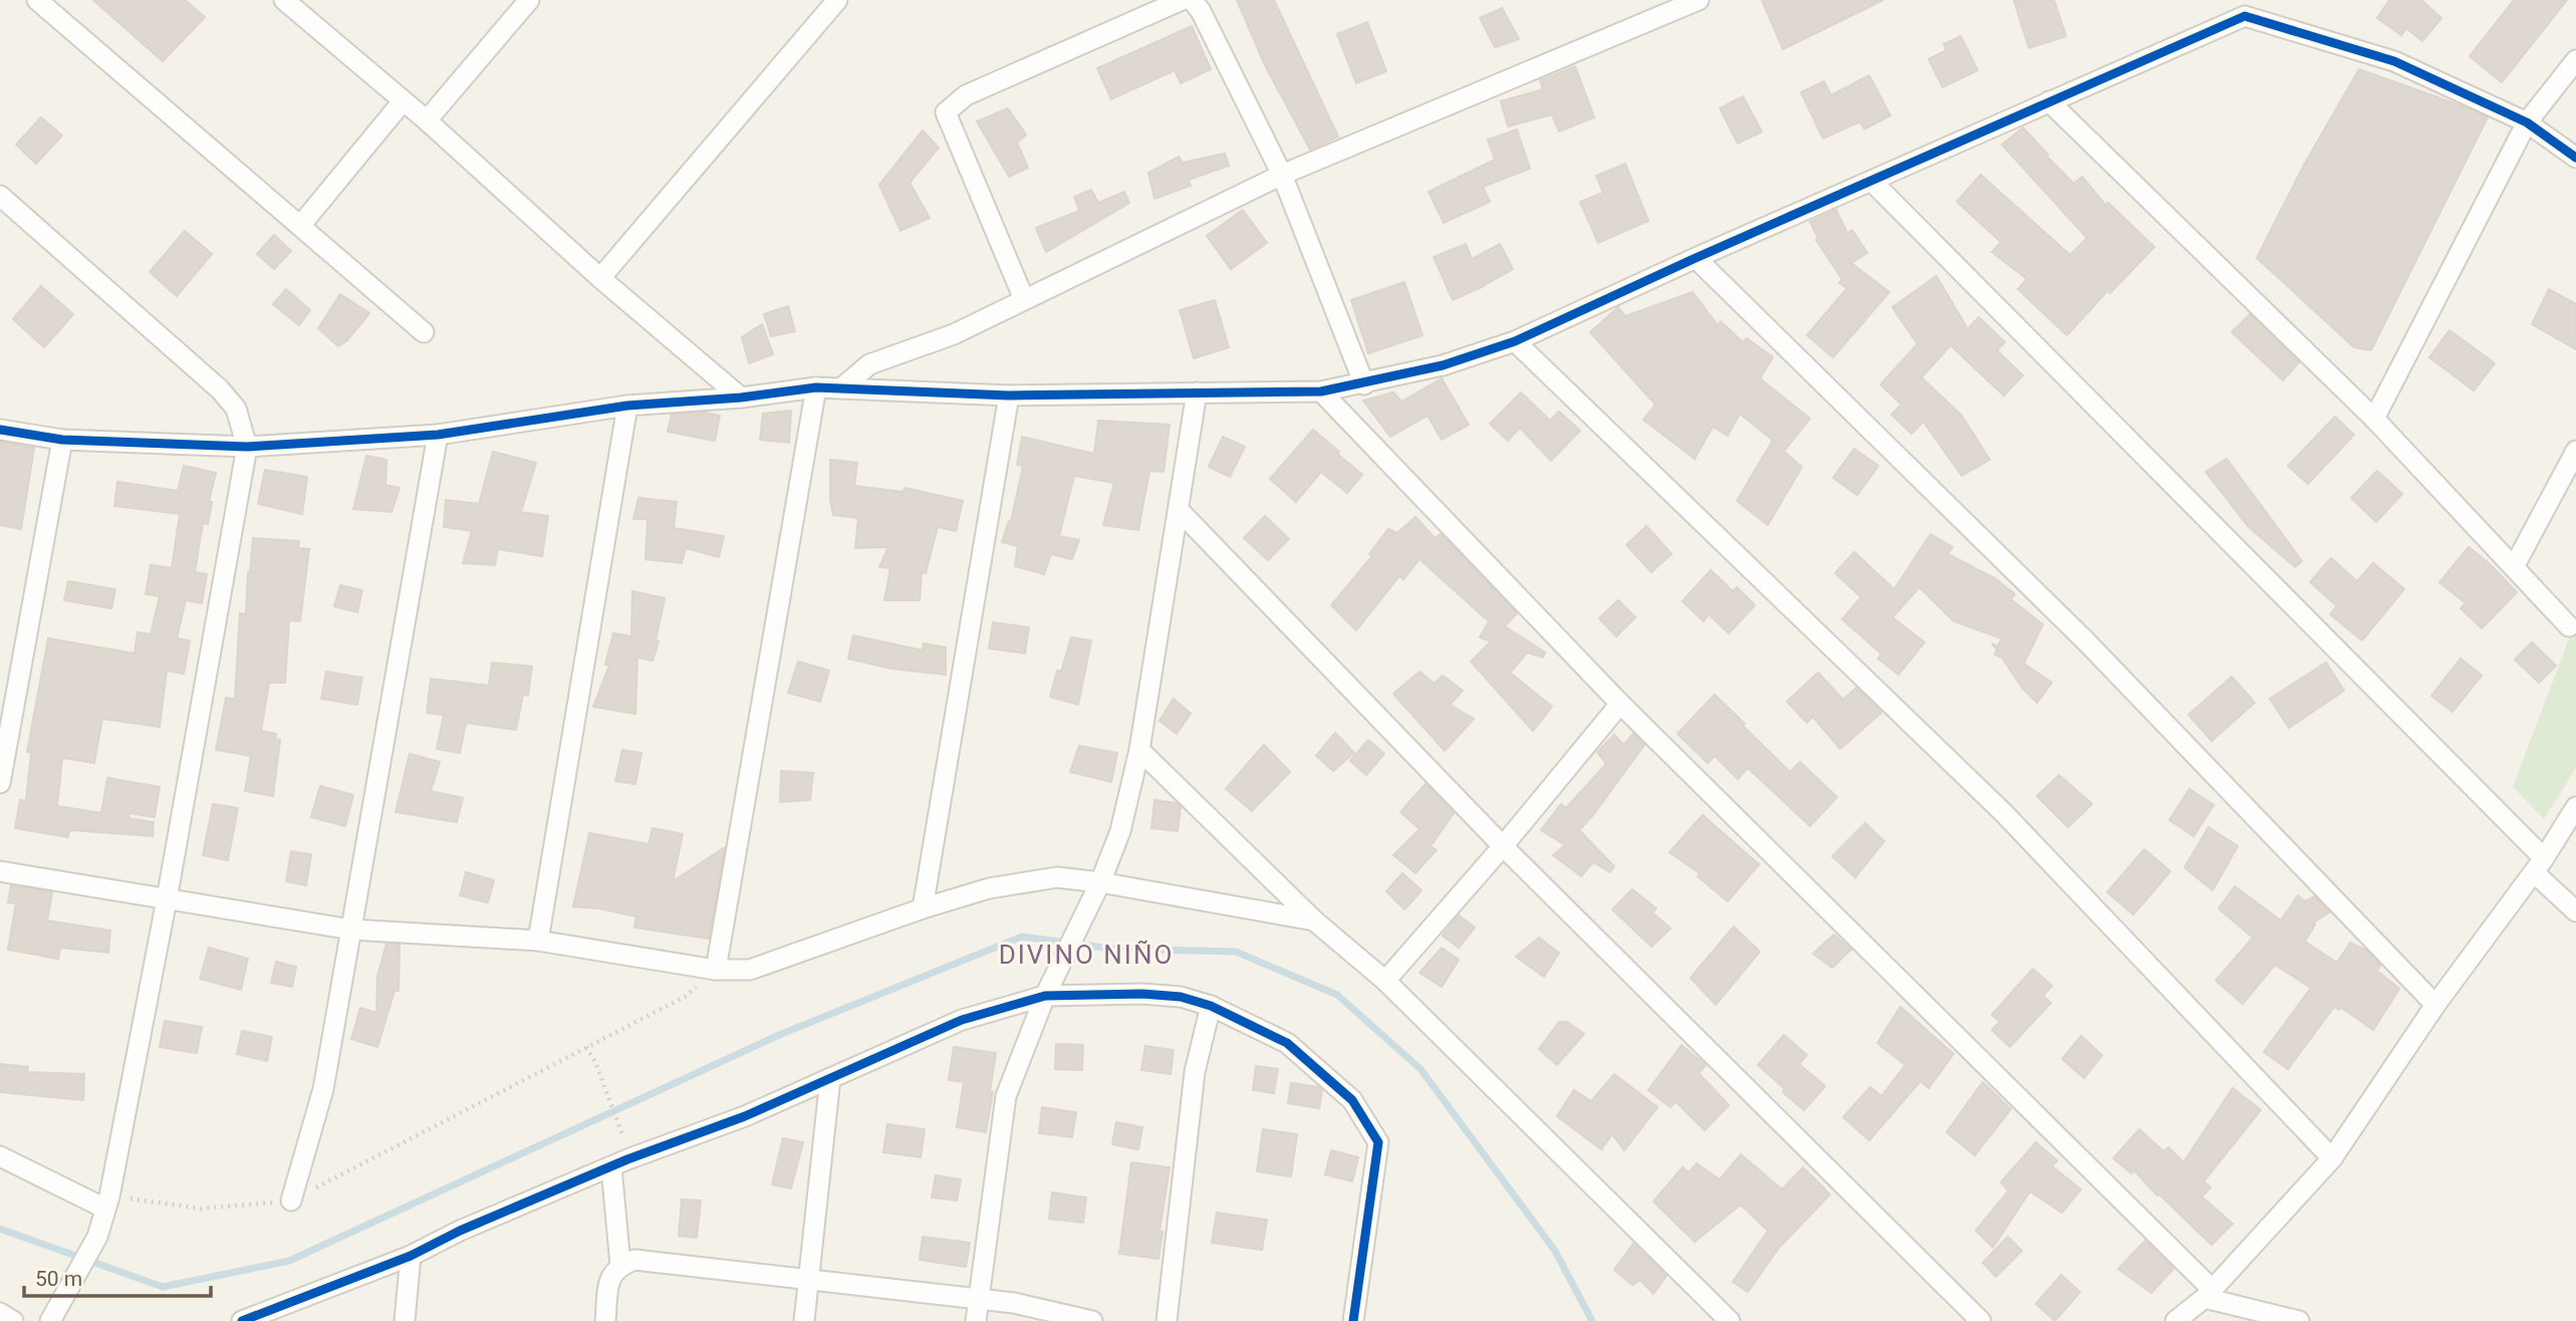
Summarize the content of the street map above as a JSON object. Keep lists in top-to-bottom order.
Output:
{
  "districts": ["DIVINO NIÑO"],
  "scale_bar": "50 m"
}
